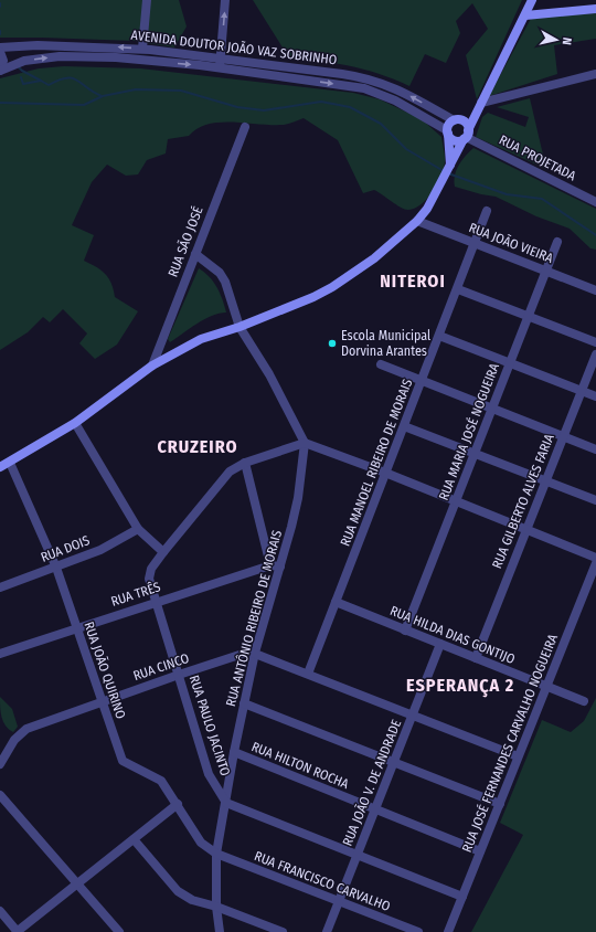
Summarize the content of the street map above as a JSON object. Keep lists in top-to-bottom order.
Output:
{
  "streets": {
    "street": [
      "AVENIDA DOUTOR JOÃO VAZ SOBRINHO",
      "RUA PROJETADA",
      "RUA SÃO JOSÉ",
      "RUA JOÃO VIEIRA",
      "RUA MARIA JOSÉ NOGUEIRA",
      "RUA MANOEL RIBEIRO DE MORAIS",
      "RUA GILBERTO ALVES FARIA",
      "RUA DOIS",
      "RUA TRÊS",
      "RUA ANTÔNIO RIBEIRO DE MORAIS",
      "RUA HILDA DIAS GONTIJO",
      "RUA CINCO",
      "RUA JOÃO QUIRINO",
      "RUA PAULO JACINTO",
      "RUA JOSÉ FERNANDES CARVALHO NOGUEIRA",
      "RUA HILTON ROCHA",
      "RUA JOÃO V. DE ANDRADE",
      "RUA FRANCISCO CARVALHO"
    ]
  },
  "crossings": [
    ["AVENIDA DOUTOR JOÃO VAZ SOBRINHO", "RUA PROJETADA"],
    ["RUA JOÃO VIEIRA", "RUA MARIA JOSÉ NOGUEIRA"],
    ["RUA JOÃO VIEIRA", "RUA MANOEL RIBEIRO DE MORAIS"],
    ["RUA MARIA JOSÉ NOGUEIRA", "RUA HILDA DIAS GONTIJO"],
    ["RUA MANOEL RIBEIRO DE MORAIS", "RUA HILDA DIAS GONTIJO"],
    ["RUA GILBERTO ALVES FARIA", "RUA HILDA DIAS GONTIJO"],
    ["RUA DOIS", "RUA JOÃO QUIRINO"],
    ["RUA TRÊS", "RUA ANTÔNIO RIBEIRO DE MORAIS"],
    ["RUA TRÊS", "RUA JOÃO QUIRINO"],
    ["RUA TRÊS", "RUA PAULO JACINTO"],
    ["RUA ANTÔNIO RIBEIRO DE MORAIS", "RUA CINCO"],
    ["RUA ANTÔNIO RIBEIRO DE MORAIS", "RUA JOÃO QUIRINO"],
    ["RUA ANTÔNIO RIBEIRO DE MORAIS", "RUA PAULO JACINTO"],
    ["RUA ANTÔNIO RIBEIRO DE MORAIS", "RUA HILTON ROCHA"],
    ["RUA ANTÔNIO RIBEIRO DE MORAIS", "RUA FRANCISCO CARVALHO"],
    ["RUA HILDA DIAS GONTIJO", "RUA JOSÉ FERNANDES CARVALHO NOGUEIRA"],
    ["RUA HILDA DIAS GONTIJO", "RUA JOÃO V. DE ANDRADE"],
    ["RUA CINCO", "RUA JOÃO QUIRINO"],
    ["RUA CINCO", "RUA PAULO JACINTO"],
    ["RUA JOÃO QUIRINO", "RUA FRANCISCO CARVALHO"],
    ["RUA JOSÉ FERNANDES CARVALHO NOGUEIRA", "RUA HILTON ROCHA"],
    ["RUA HILTON ROCHA", "RUA JOÃO V. DE ANDRADE"],
    ["RUA JOÃO V. DE ANDRADE", "RUA FRANCISCO CARVALHO"]
  ],
  "districts": ["NITEROI", "CRUZEIRO", "ESPERANÇA 2"],
  "places": ["Escola Municipal Dorvina Arantes"],
  "north": "right"
}
